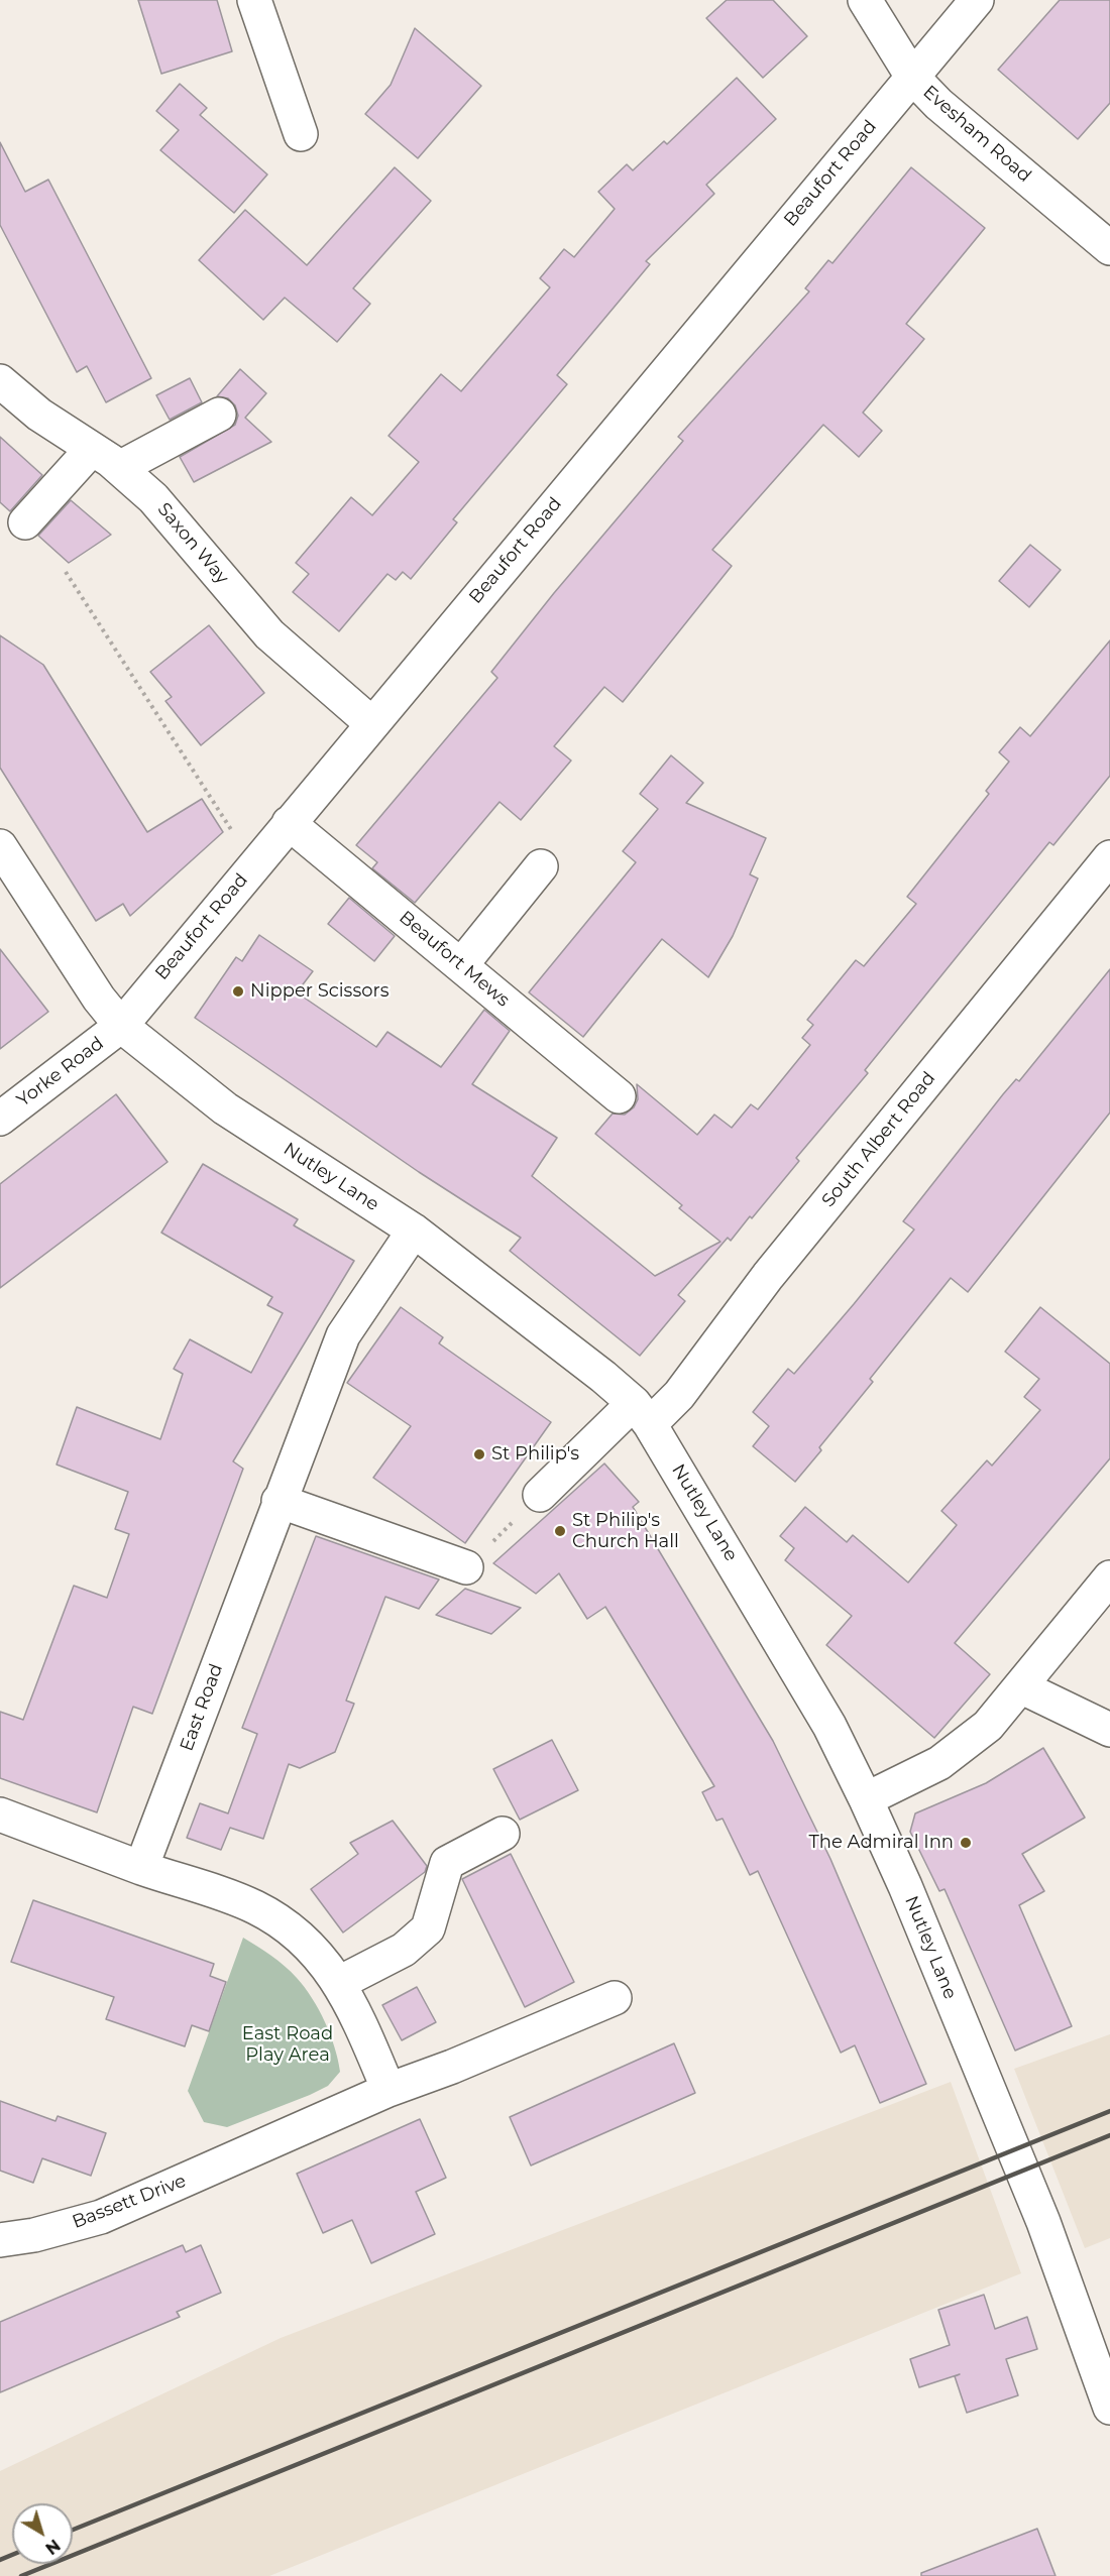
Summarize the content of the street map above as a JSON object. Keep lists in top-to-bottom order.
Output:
{
  "streets": {
    "street": [
      "Evesham Road",
      "Beaufort Road",
      "Saxon Way",
      "Beaufort Mews",
      "Yorke Road",
      "South Albert Road",
      "Nutley Lane",
      "East Road",
      "Bassett Drive"
    ]
  },
  "crossings": [
    ["Evesham Road", "Beaufort Road"],
    ["Beaufort Road", "Saxon Way"],
    ["Beaufort Road", "Beaufort Mews"],
    ["Beaufort Road", "Yorke Road"],
    ["Beaufort Road", "Nutley Lane"],
    ["Yorke Road", "Nutley Lane"],
    ["South Albert Road", "Nutley Lane"],
    ["Nutley Lane", "East Road"]
  ],
  "parks": ["East Road Play Area"],
  "places": [
    "Nipper Scissors",
    "St Philip's",
    "St Philip's Church Hall",
    "The Admiral Inn"
  ],
  "north": "bottom right"
}
